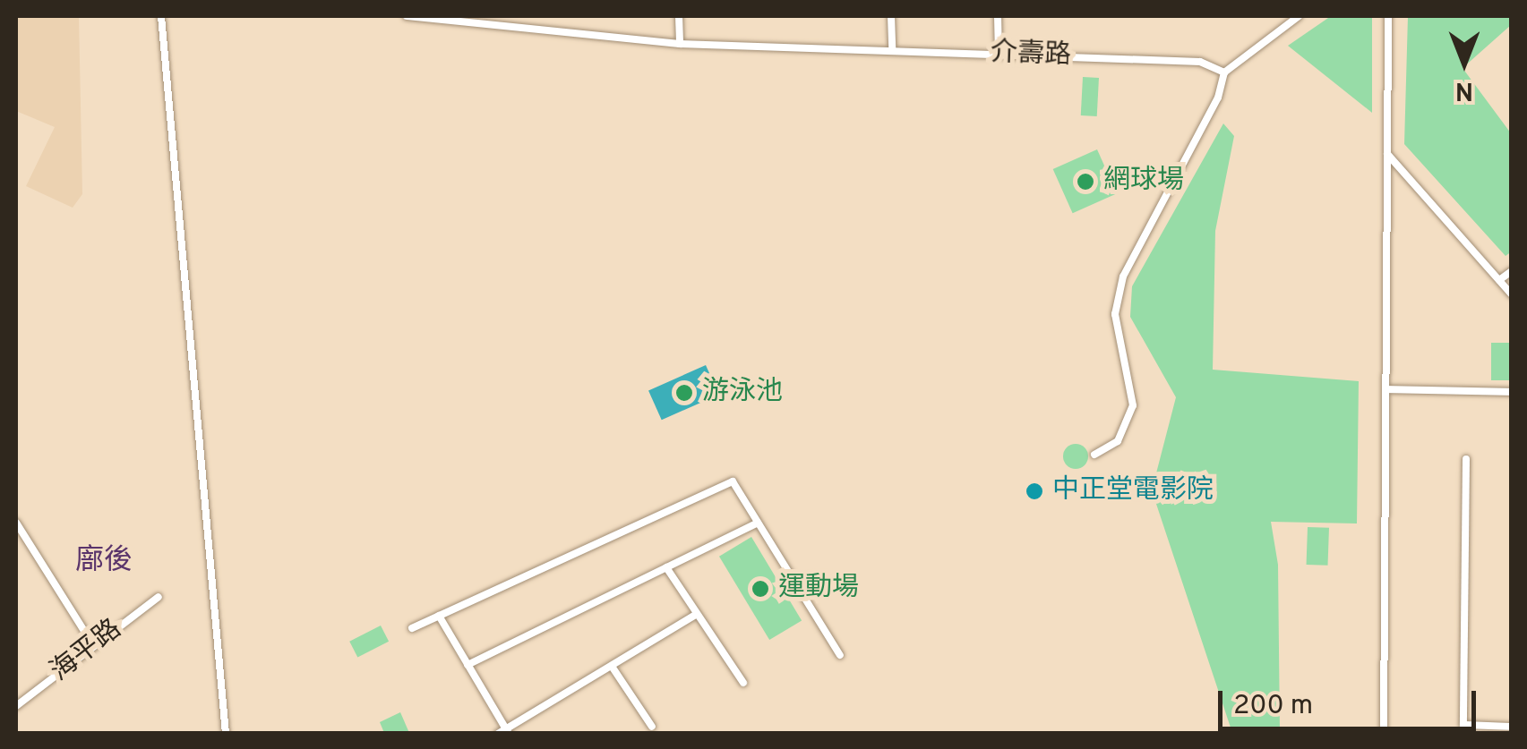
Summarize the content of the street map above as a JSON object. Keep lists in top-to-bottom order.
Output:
{
  "streets": {
    "street": ["介壽路", "海平路"]
  },
  "districts": ["廍後"],
  "places": [
    "網球場",
    "游泳池",
    "中正堂電影院",
    "運動場"
  ],
  "scale_bar": "200 m",
  "north": "bottom"
}
